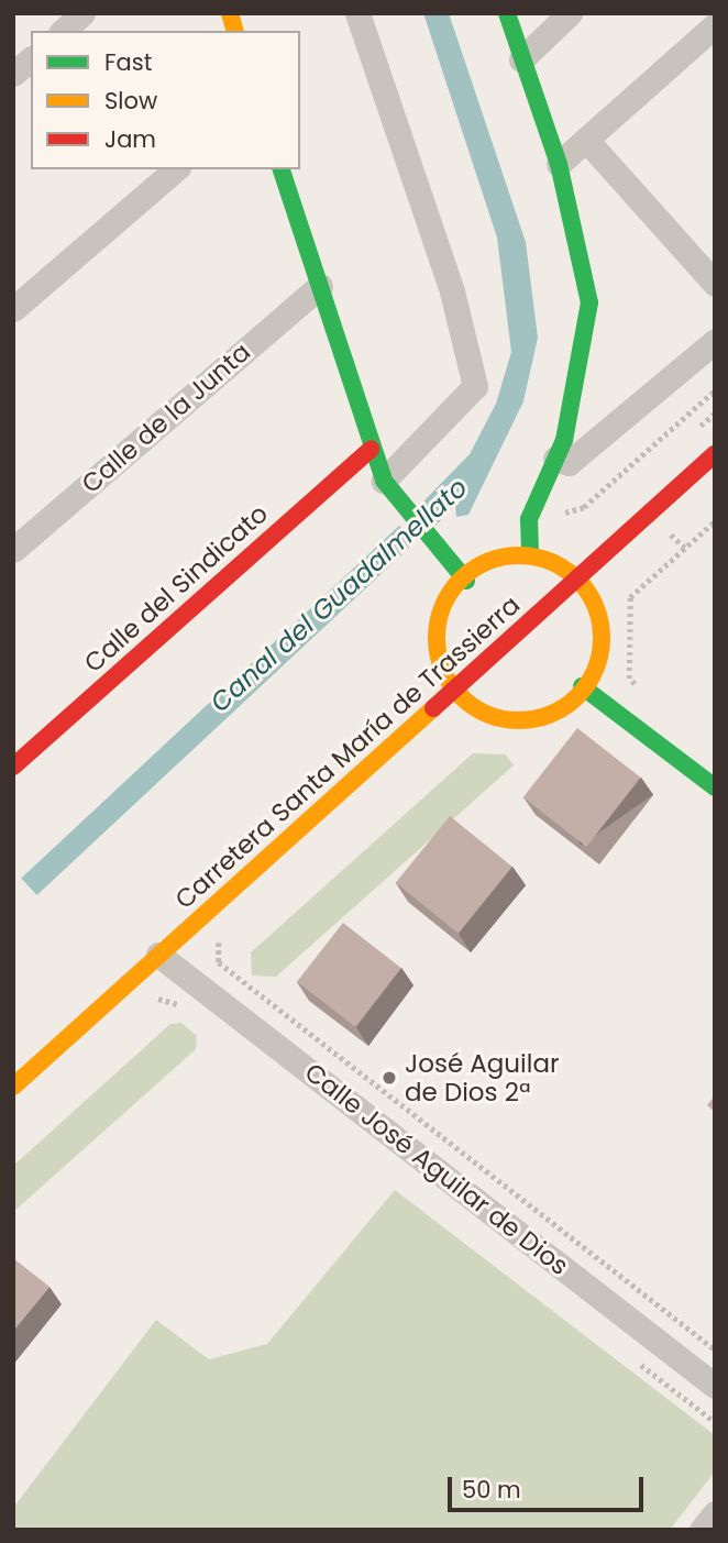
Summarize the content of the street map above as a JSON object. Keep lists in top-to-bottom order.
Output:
{
  "streets": {
    "street": [
      "Calle de la Junta",
      "Calle del Sindicato",
      "Carretera Santa María de Trassierra",
      "Calle José Aguilar de Dios"
    ]
  },
  "crossings": [
    ["Carretera Santa María de Trassierra", "Calle José Aguilar de Dios"]
  ],
  "water": ["Canal del Guadalmellato"],
  "places": ["José Aguilar de Dios 2ª"],
  "legend": ["Fast", "Slow", "Jam"],
  "scale_bar": "50 m"
}
